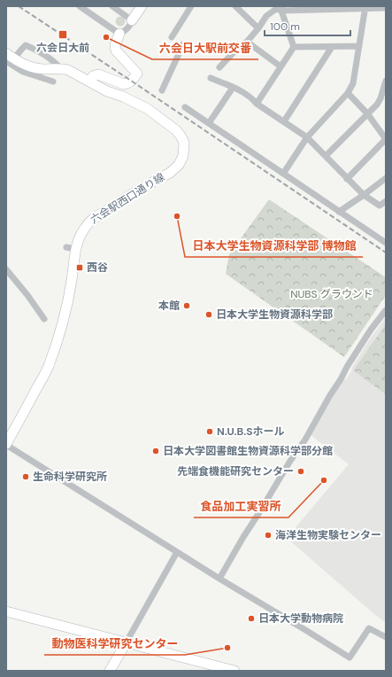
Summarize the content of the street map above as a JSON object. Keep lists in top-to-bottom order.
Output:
{
  "streets": {
    "street": ["六会駅西口通り線"]
  },
  "parks": ["NUBS グラウンド"],
  "places": {
    "transit": ["六会日大前", "西谷"],
    "other": [
      "六会日大駅前交番",
      "日本大学生物資源科学部 博物館",
      "本館",
      "日本大学生物資源科学部",
      "N.U.B.Sホール",
      "日本大学図書館生物資源科学部分館",
      "先端食機能研究センター",
      "生命科学研究所",
      "食品加工実習所",
      "海洋生物実験センター",
      "日本大学動物病院",
      "動物医科学研究センター"
    ]
  },
  "scale_bar": "100 m"
}
